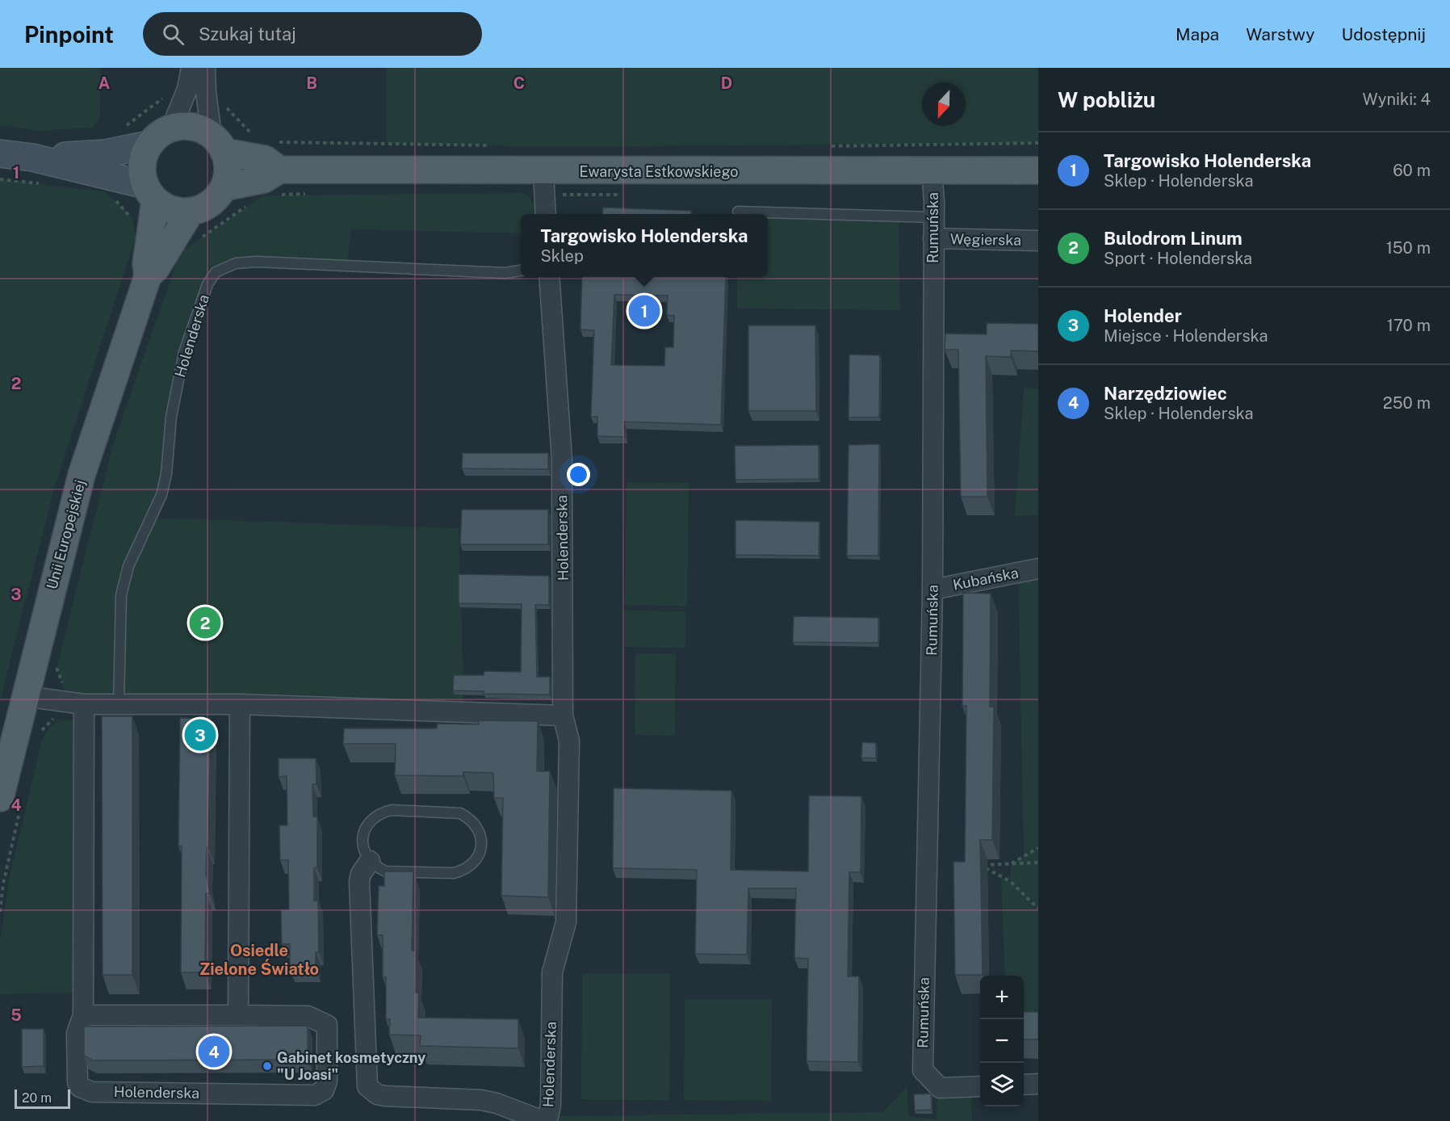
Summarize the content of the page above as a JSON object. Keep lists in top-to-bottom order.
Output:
{
  "streets": {
    "main road": ["Ewarysta Estkowskiego", "Unii Europejskiej"],
    "street": [
      "Rumuńska",
      "Węgierska",
      "Holenderska",
      "Kubańska"
    ]
  },
  "crossings": [
    ["Ewarysta Estkowskiego", "Rumuńska"],
    ["Ewarysta Estkowskiego", "Unii Europejskiej"],
    ["Rumuńska", "Węgierska"],
    ["Rumuńska", "Kubańska"]
  ],
  "districts": ["Osiedle Zielone Światło"],
  "places": ["Gabinet kosmetyczny \"U Joasi\""],
  "scale_bar": "20 m",
  "north": "bottom",
  "page": {
    "header": "Pinpoint",
    "search": "Szukaj tutaj",
    "nav": ["Mapa", "Warstwy", "Udostępnij"],
    "heading": ["W pobliżu", "Wyniki: 4"],
    "list": [
      {
        "mark": "1",
        "name": "Targowisko Holenderska",
        "note": "Sklep · Holenderska",
        "value": "60 m"
      },
      {
        "mark": "2",
        "name": "Bulodrom Linum",
        "note": "Sport · Holenderska",
        "value": "150 m"
      },
      {
        "mark": "3",
        "name": "Holender",
        "note": "Miejsce · Holenderska",
        "value": "170 m"
      },
      {
        "mark": "4",
        "name": "Narzędziowiec",
        "note": "Sklep · Holenderska",
        "value": "250 m"
      }
    ],
    "popup": ["Targowisko Holenderska", "Sklep"],
    "pins": [
      "1",
      "2",
      "3",
      "4"
    ],
    "map_buttons": ["+", "−"],
    "scale": "20 m"
  },
  "grid": {
    "columns": [
      "A",
      "B",
      "C",
      "D"
    ],
    "rows": [
      "1",
      "2",
      "3",
      "4",
      "5"
    ]
  }
}
